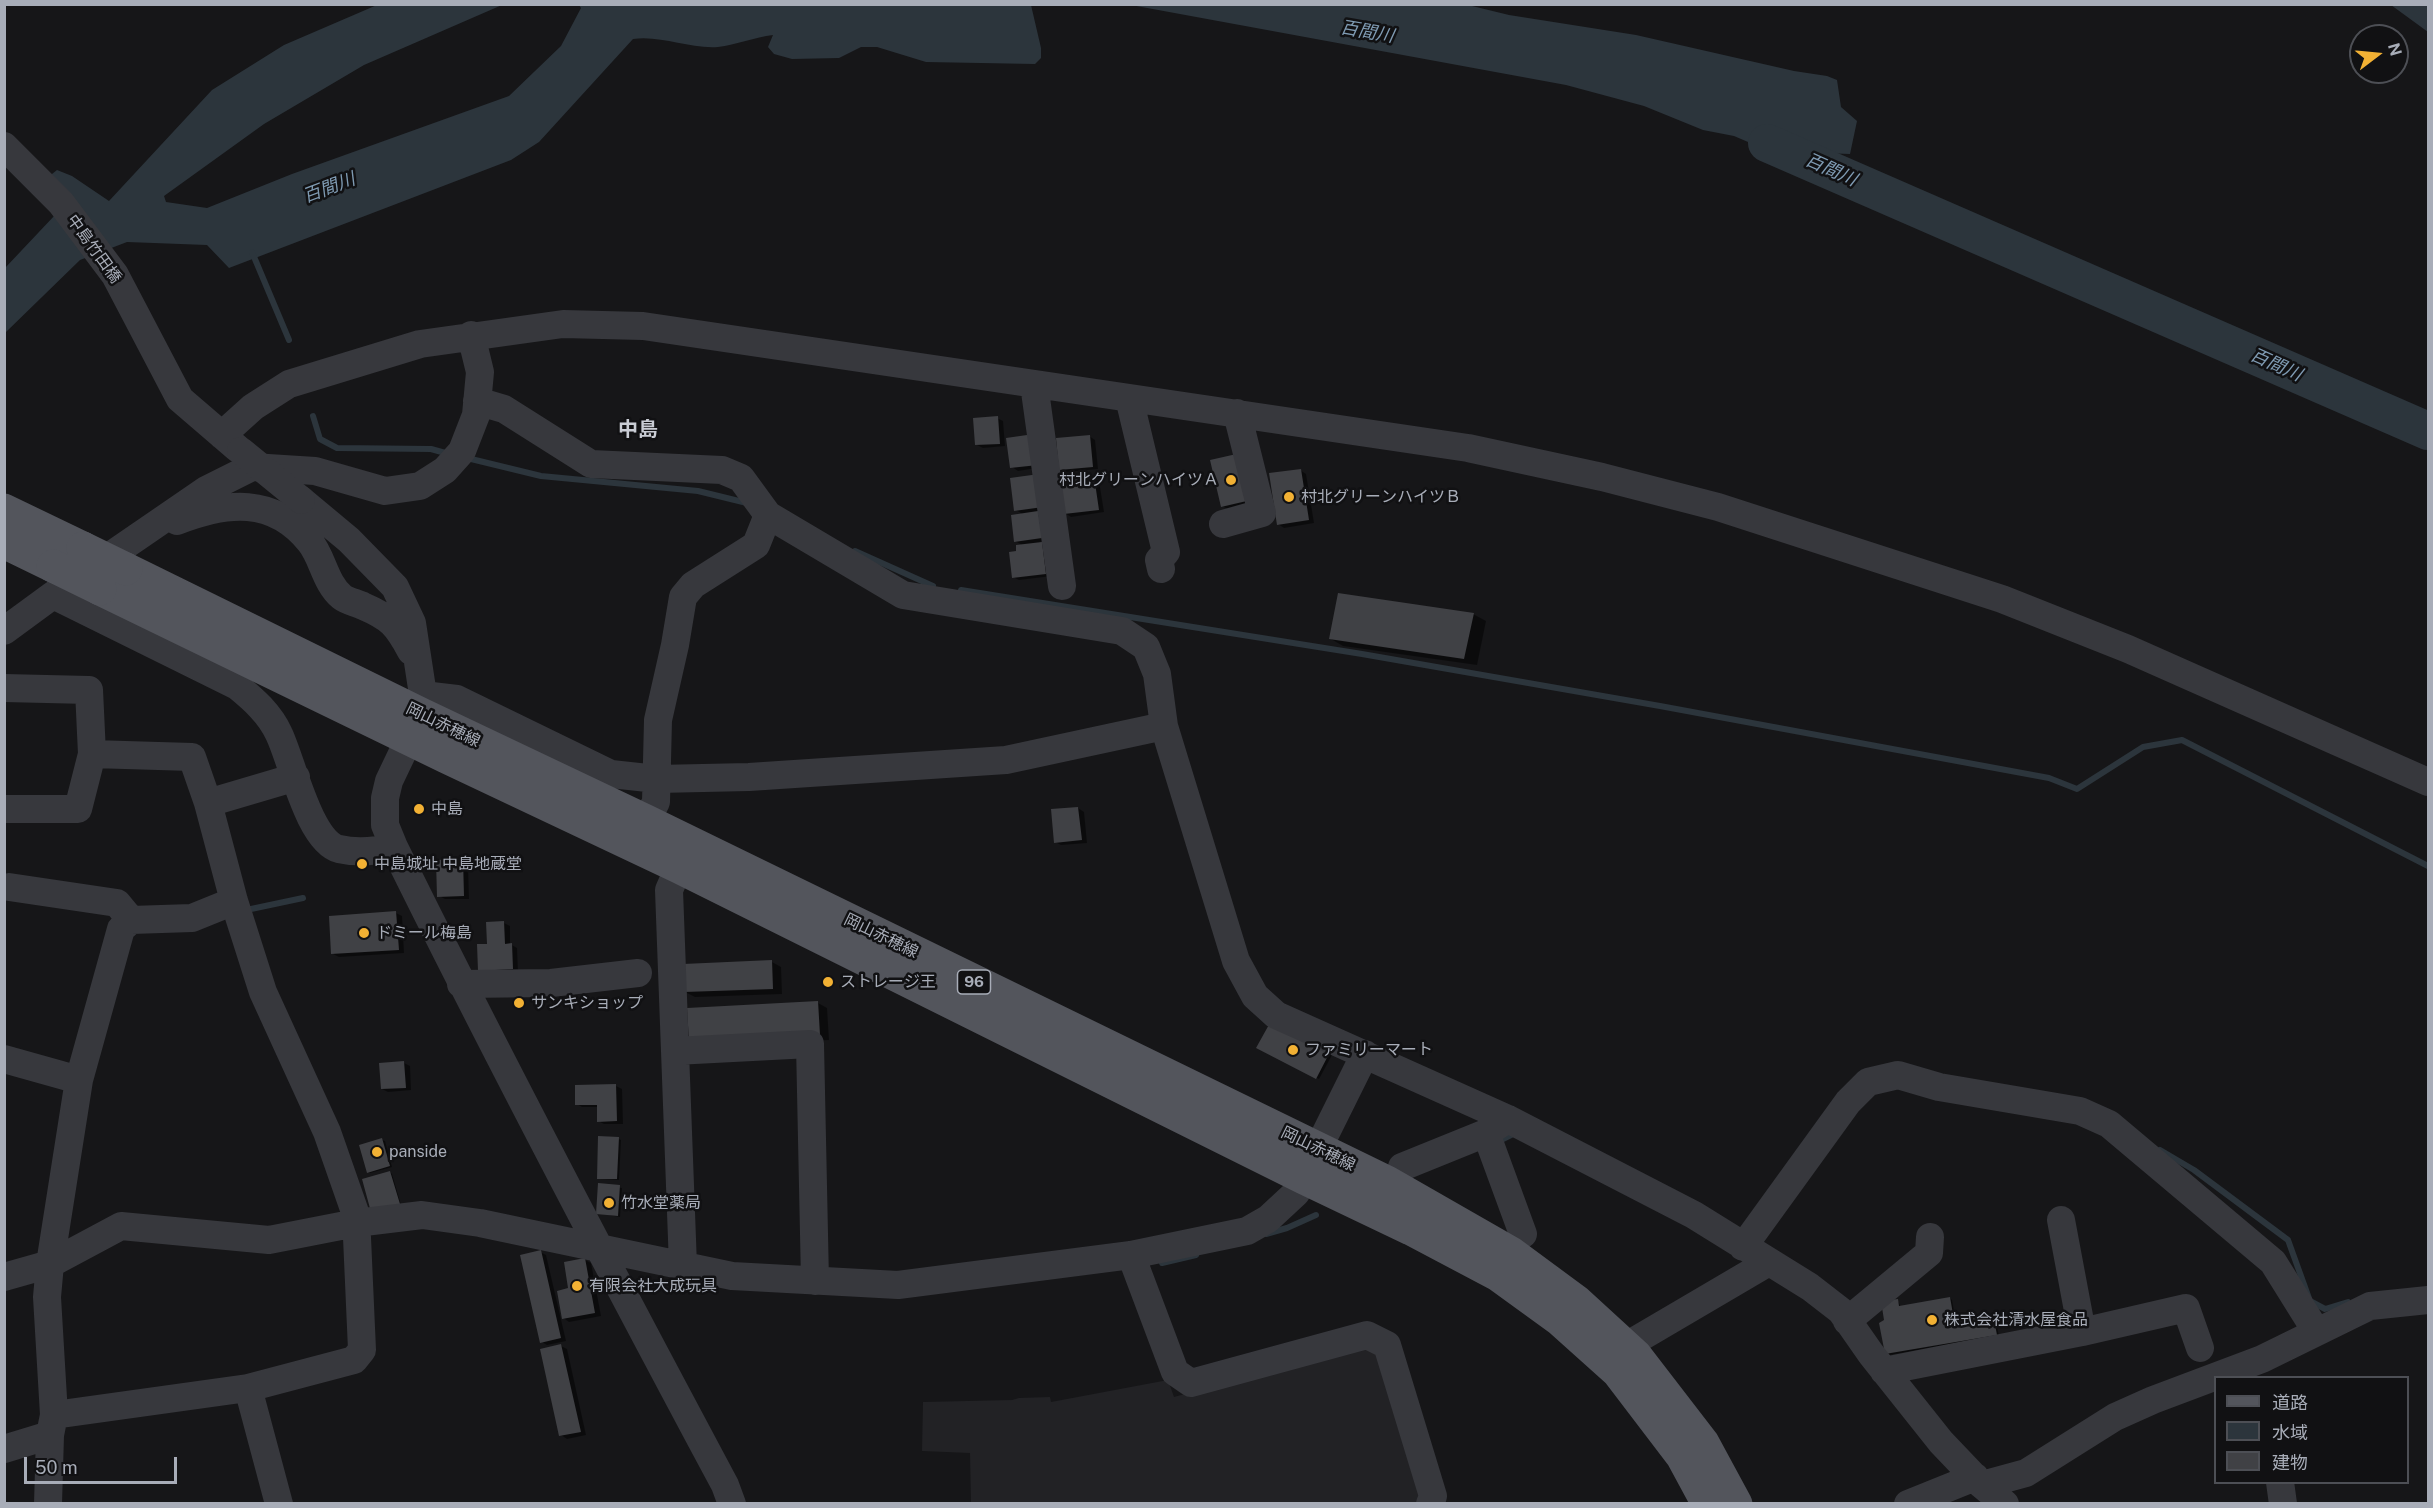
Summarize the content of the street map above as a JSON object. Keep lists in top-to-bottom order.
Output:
{
  "streets": {
    "main road": ["岡山赤穂線", "96"],
    "street": ["中島竹田橋"]
  },
  "districts": ["中島"],
  "water": ["百間川"],
  "places": [
    "村北グリーンハイツＡ",
    "村北グリーンハイツＢ",
    "中島",
    "中島城址 中島地蔵堂",
    "ドミール梅島",
    "ストレージ王",
    "サンキショップ",
    "ファミリーマート",
    "panside",
    "竹水堂薬局",
    "有限会社大成玩具",
    "株式会社清水屋食品"
  ],
  "legend": ["道路", "水域", "建物"],
  "scale_bar": "50 m",
  "north": "right"
}
